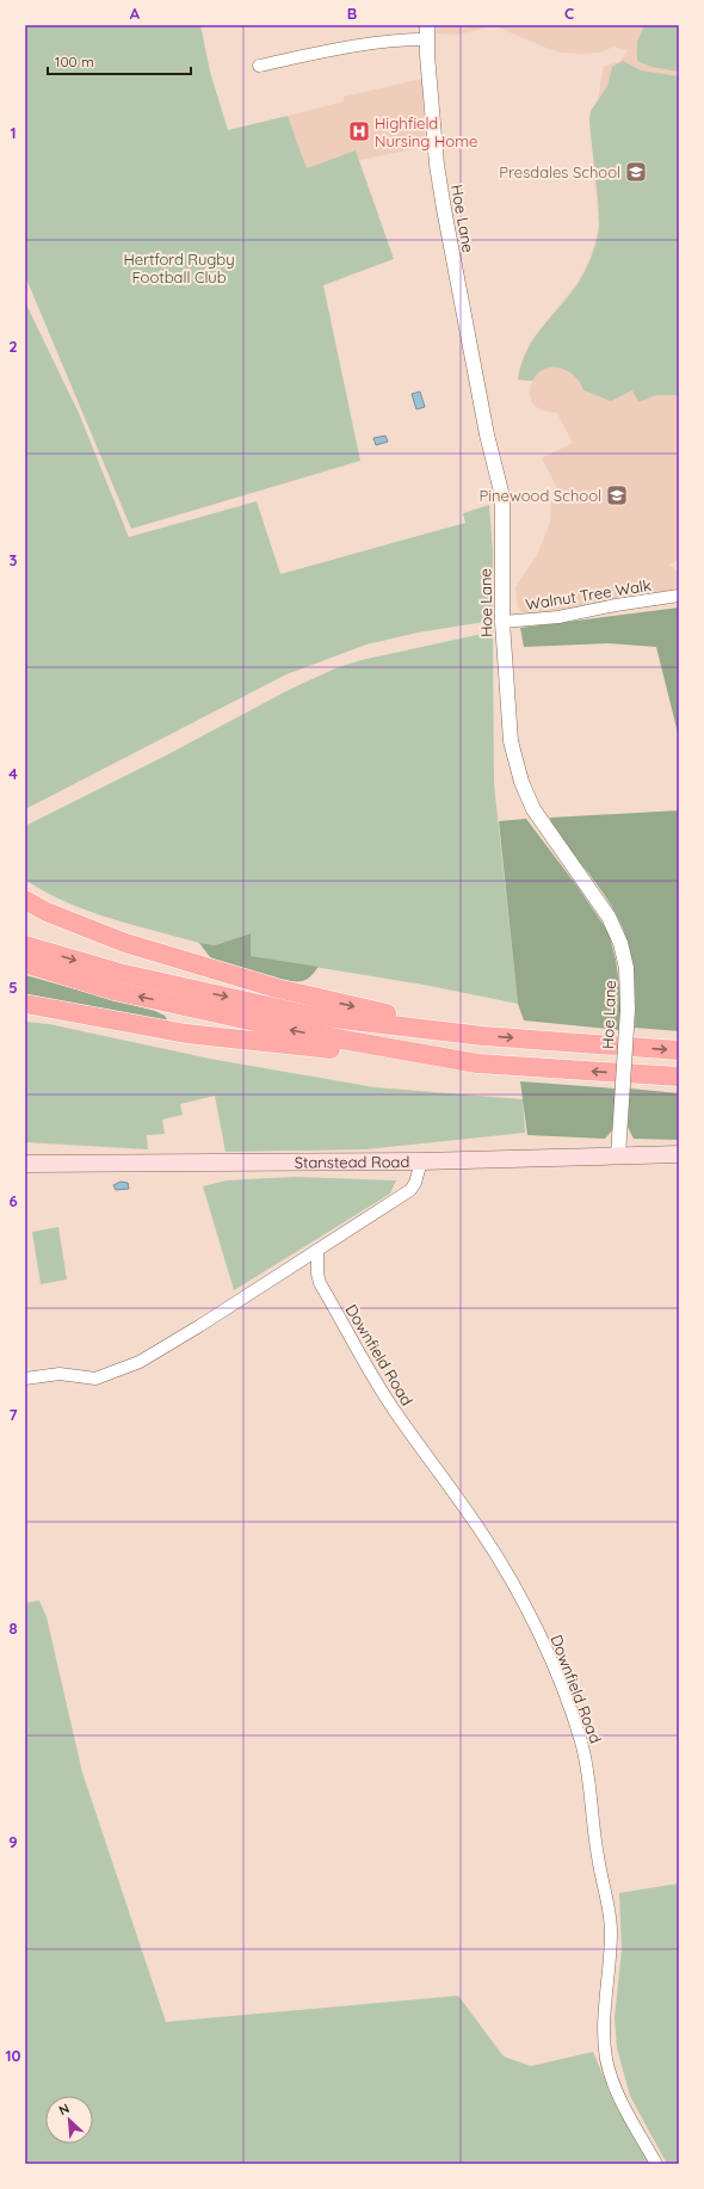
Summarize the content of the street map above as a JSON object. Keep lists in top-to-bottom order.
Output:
{
  "streets": {
    "main road": ["Stanstead Road"],
    "street": ["Hoe Lane", "Walnut Tree Walk", "Downfield Road"]
  },
  "crossings": [
    ["Hoe Lane", "Walnut Tree Walk"],
    ["Hoe Lane", "Stanstead Road"]
  ],
  "parks": ["Hertford Rugby Football Club"],
  "places": {
    "hospital": ["Highfield Nursing Home"],
    "school or university": ["Presdales School", "Pinewood School"]
  },
  "scale_bar": "100 m",
  "north": "top left",
  "grid": {
    "columns": ["A", "B", "C"],
    "rows": [
      "1",
      "2",
      "3",
      "4",
      "5",
      "6",
      "7",
      "8",
      "9",
      "10"
    ]
  }
}
